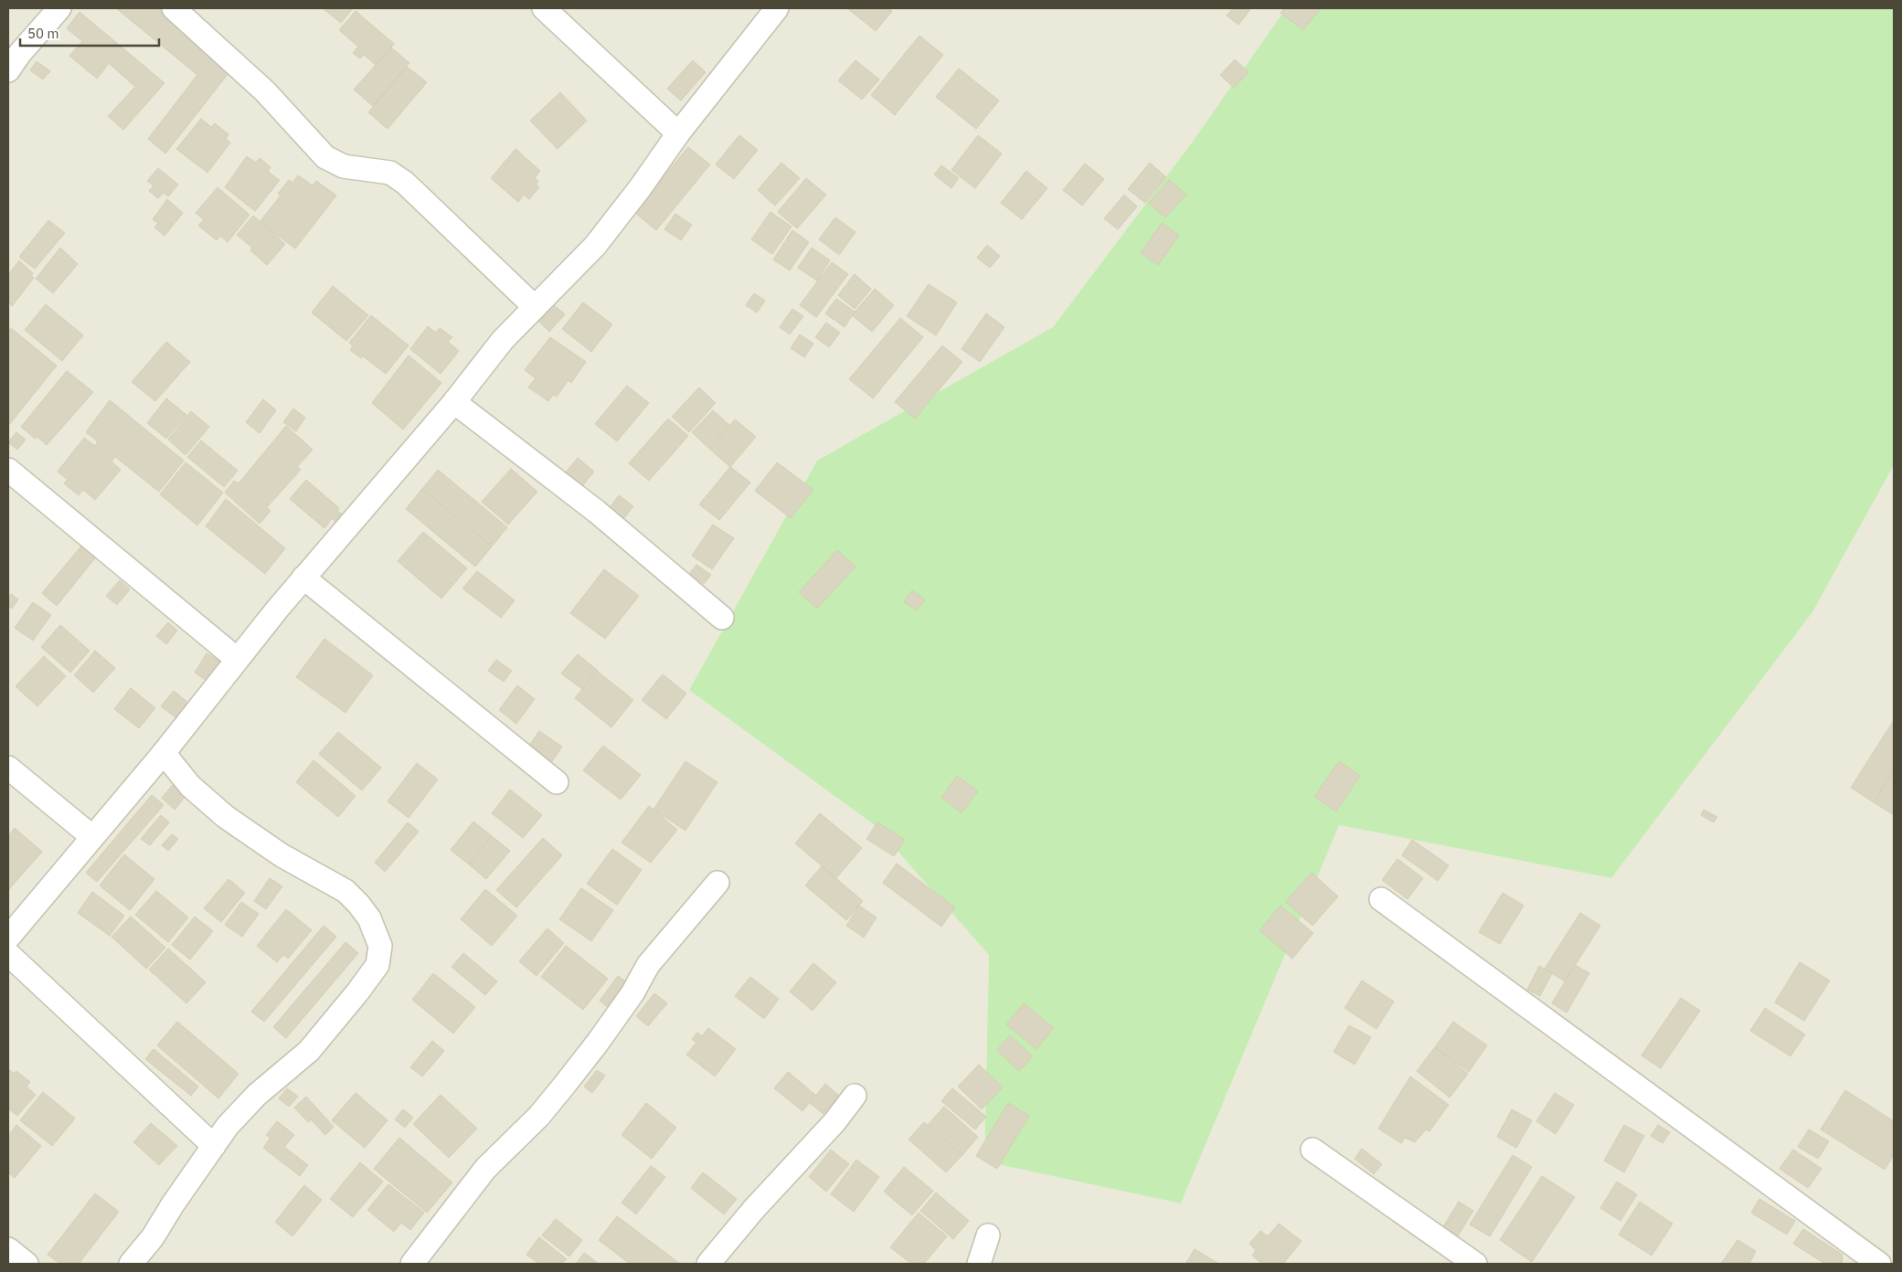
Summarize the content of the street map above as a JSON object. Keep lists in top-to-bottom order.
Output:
{
  "scale_bar": "50 m"
}
